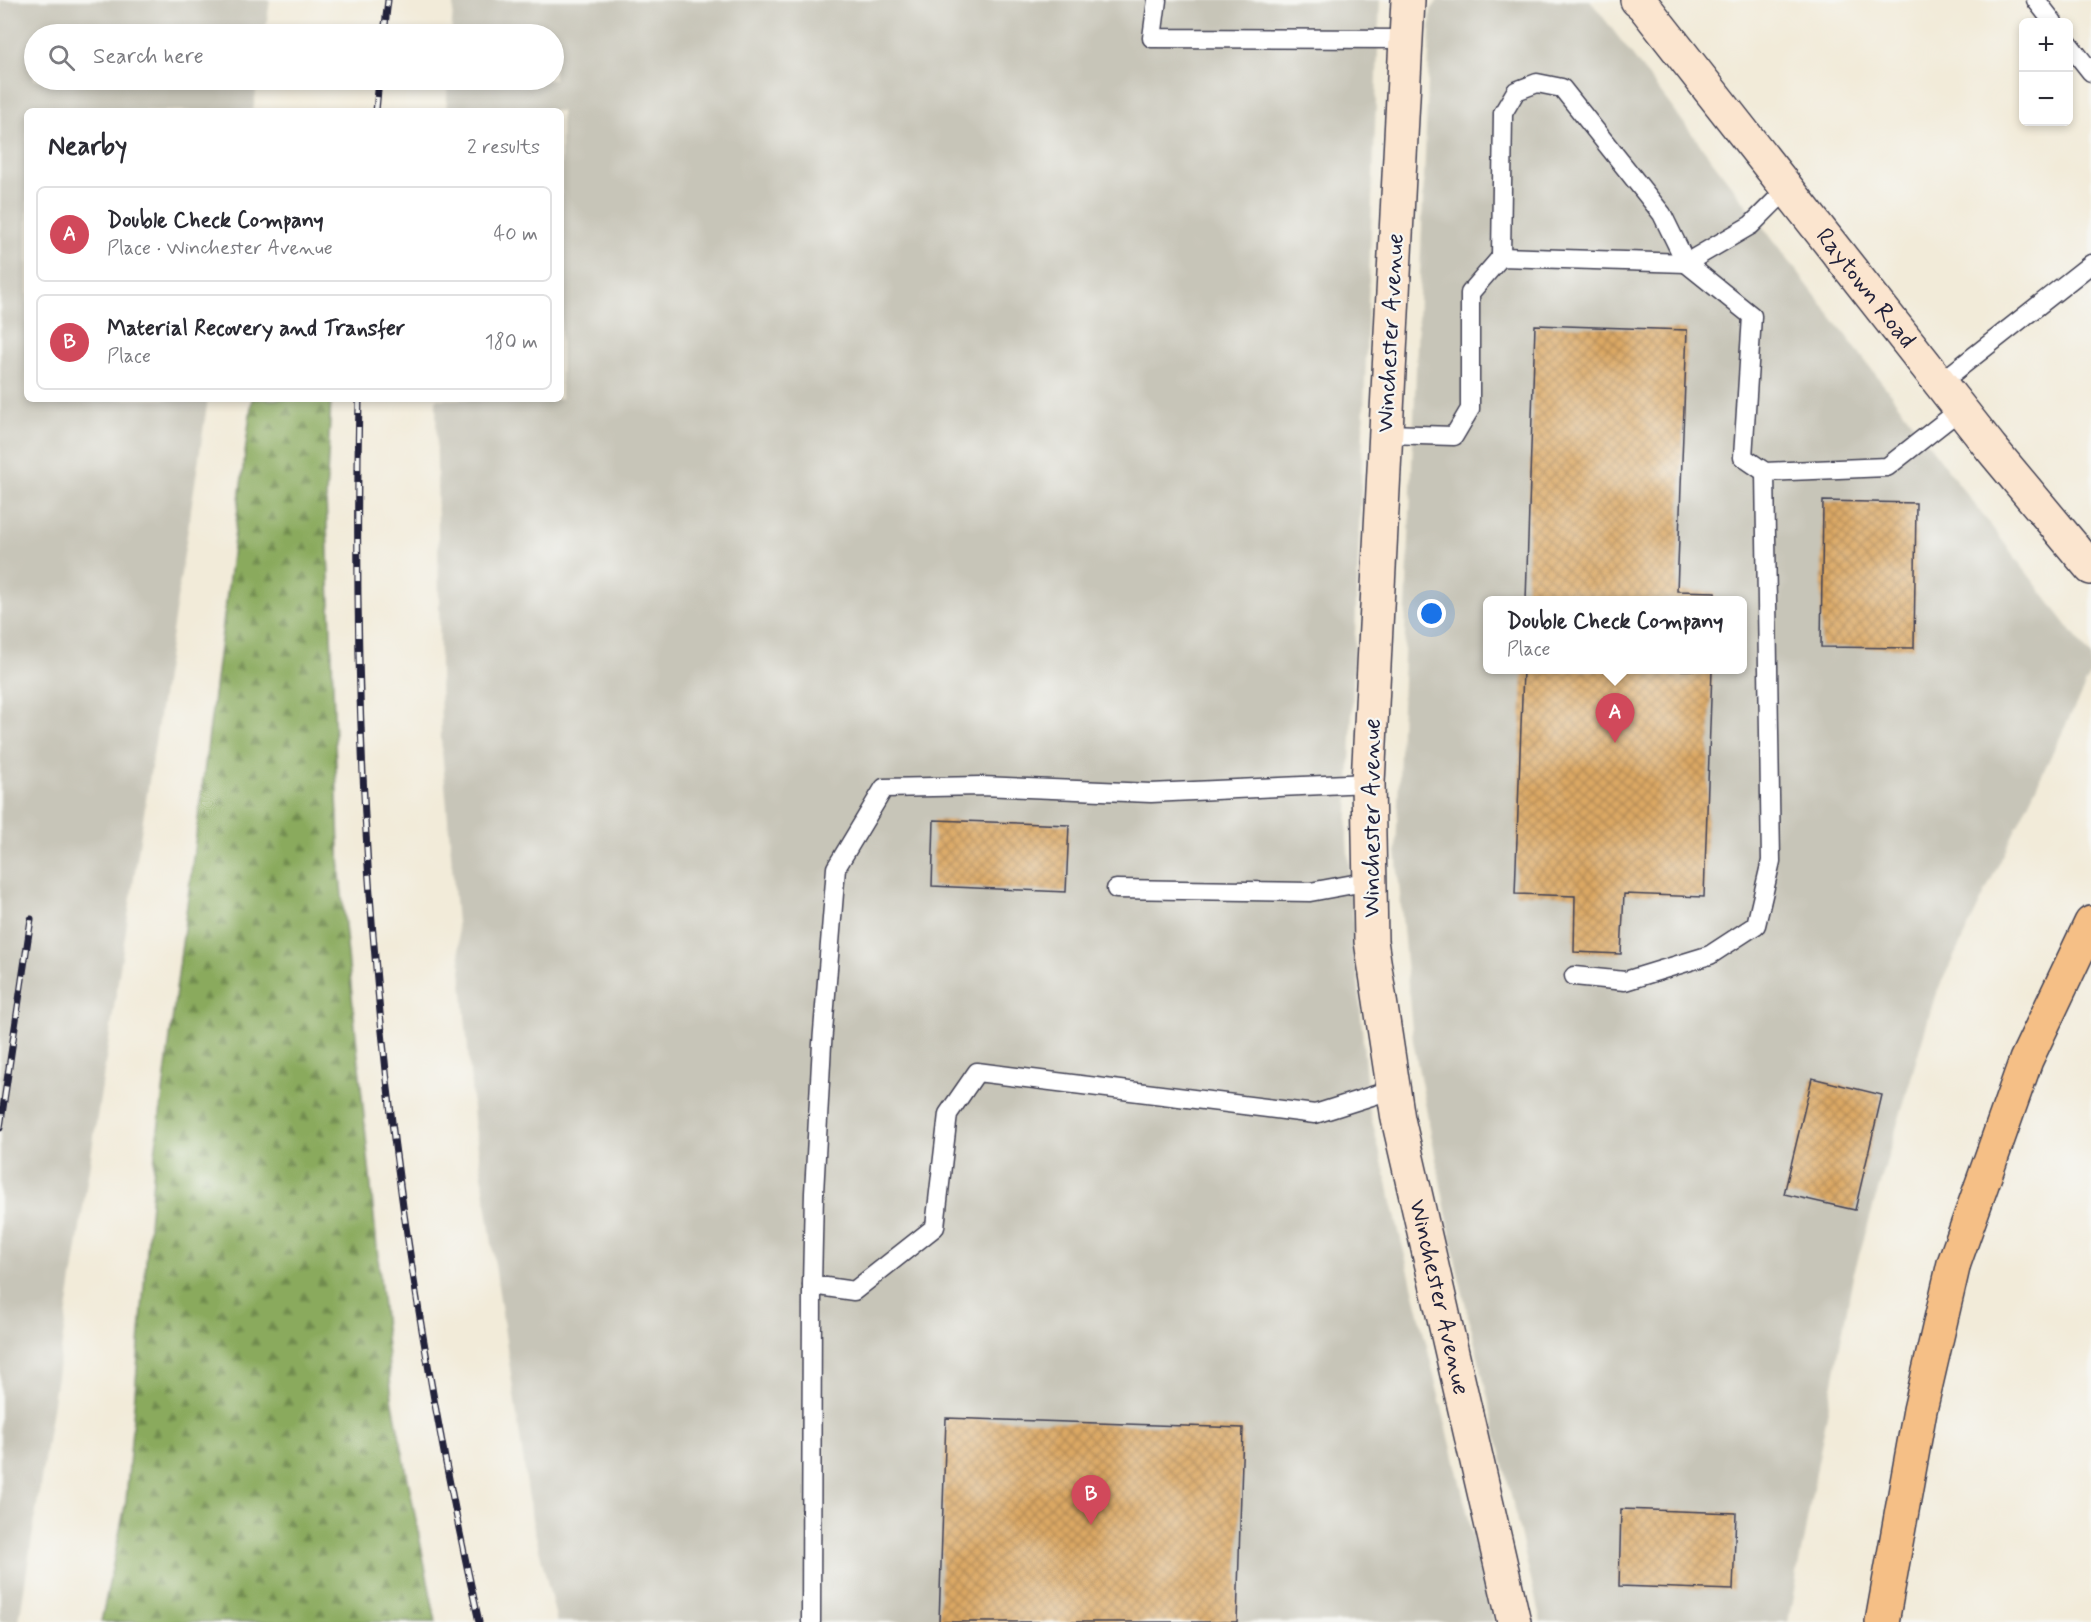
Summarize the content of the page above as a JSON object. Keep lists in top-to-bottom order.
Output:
{
  "streets": {
    "street": ["Raytown Road", "Winchester Avenue"]
  },
  "page": {
    "map_buttons": ["+", "−"],
    "search": "Search here",
    "heading": ["Nearby", "2 results"],
    "list": [
      {
        "mark": "A",
        "name": "Double Check Company",
        "note": "Place · Winchester Avenue",
        "value": "40 m"
      },
      {
        "mark": "B",
        "name": "Material Recovery and Transfer",
        "note": "Place",
        "value": "180 m"
      }
    ],
    "popup": ["Double Check Company", "Place"],
    "pins": ["A", "B"]
  }
}
